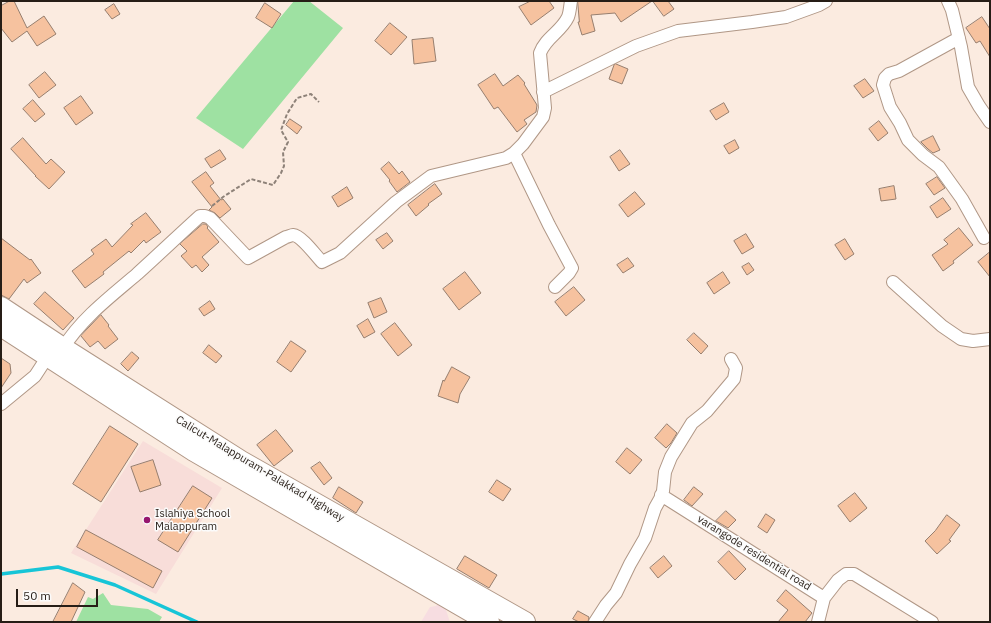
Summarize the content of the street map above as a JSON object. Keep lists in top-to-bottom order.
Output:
{
  "streets": {
    "highway": ["Calicut-Malappuram-Palakkad Highway"],
    "street": ["varangode residential road"]
  },
  "places": ["Islahiya School Malappuram"],
  "scale_bar": "50 m"
}
